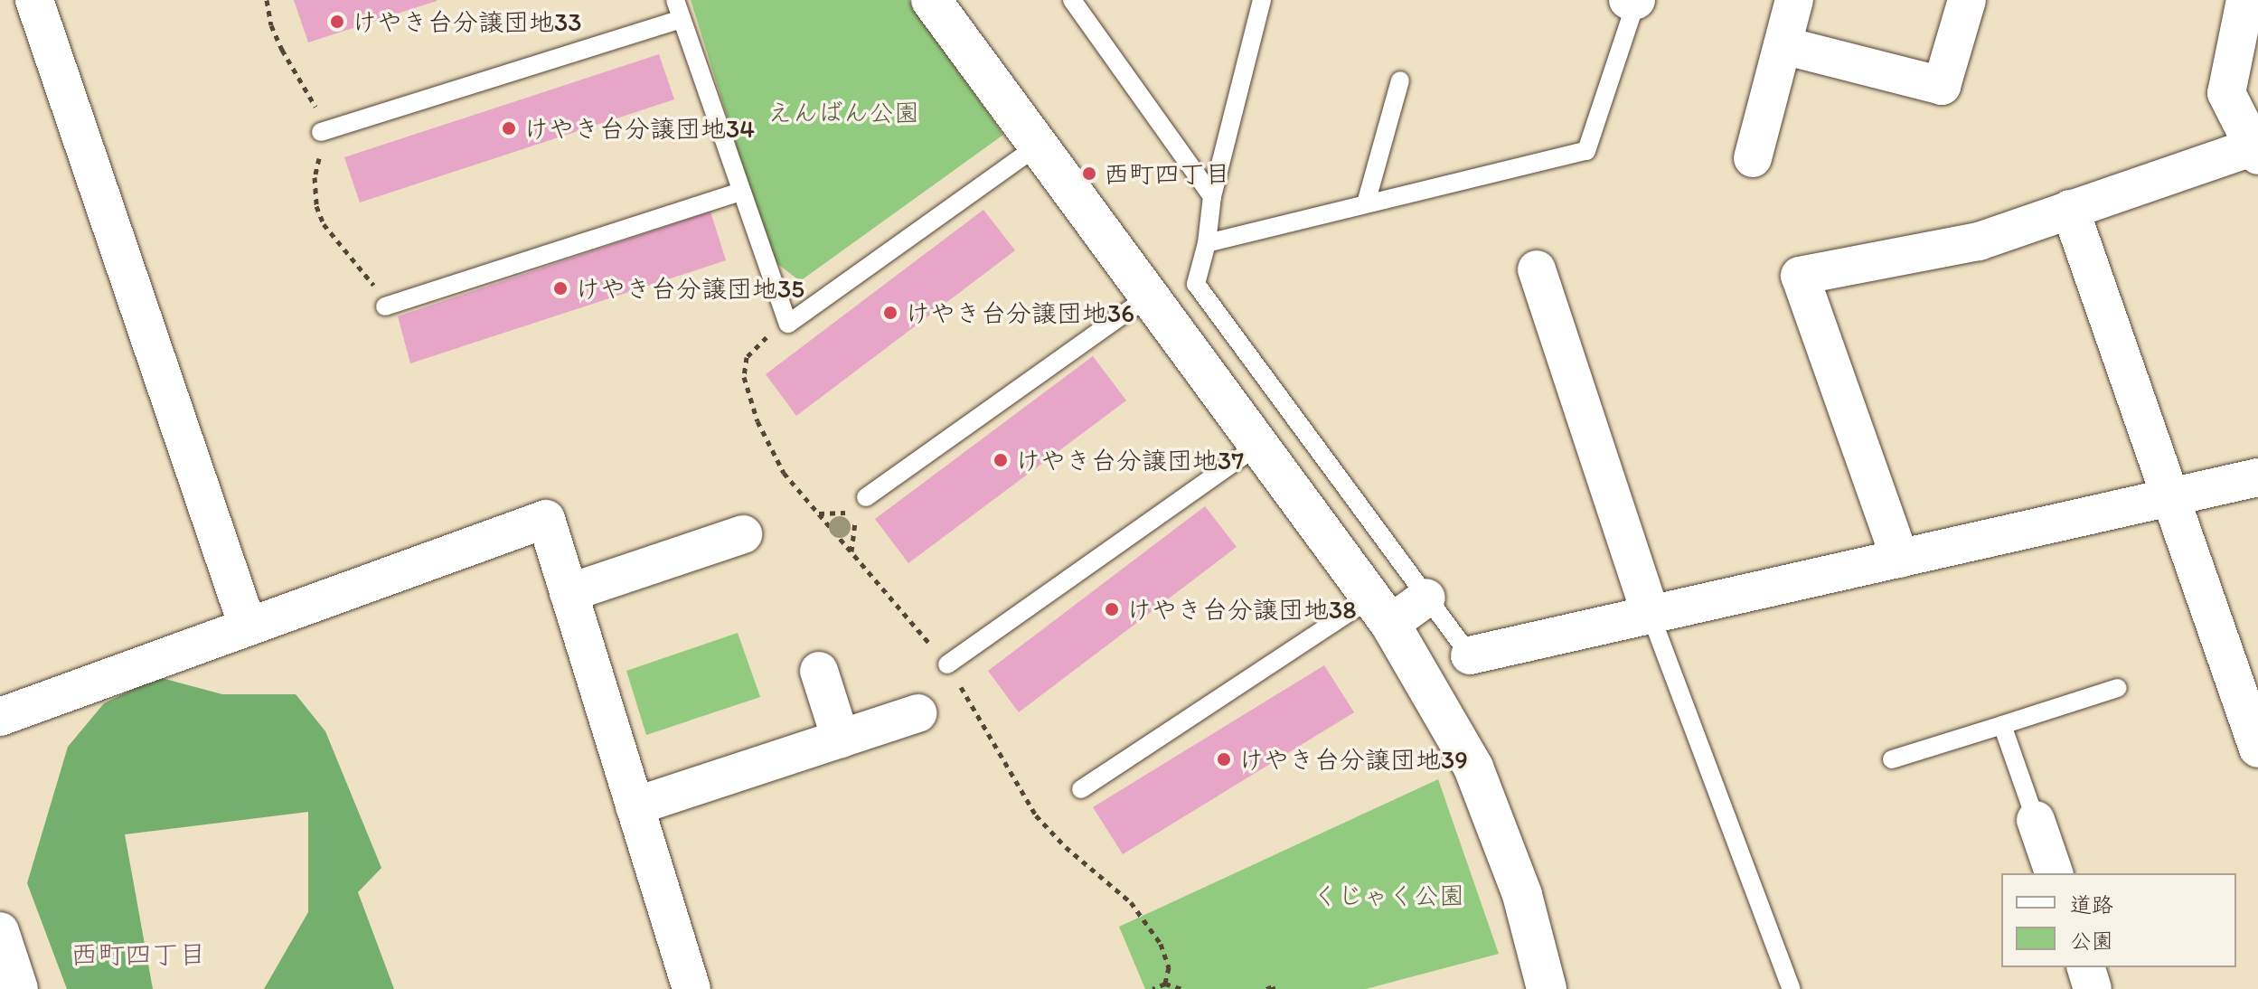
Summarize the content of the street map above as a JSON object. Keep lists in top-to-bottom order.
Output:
{
  "districts": ["西町四丁目"],
  "parks": ["えんばん公園", "くじゃく公園"],
  "places": [
    "けやき台分譲団地33",
    "けやき台分譲団地34",
    "西町四丁目",
    "けやき台分譲団地35",
    "けやき台分譲団地36",
    "けやき台分譲団地37",
    "けやき台分譲団地38",
    "けやき台分譲団地39"
  ],
  "legend": ["道路", "公園"]
}
